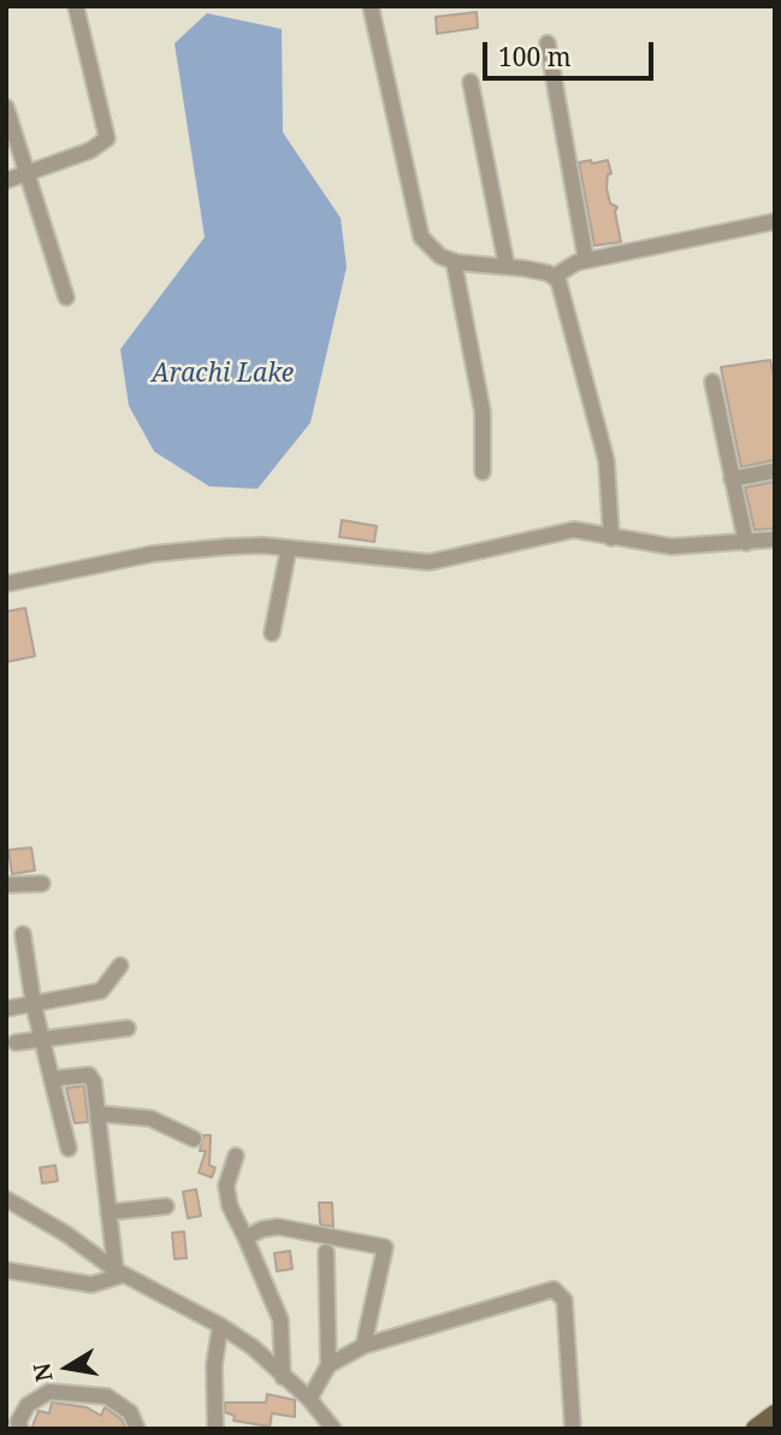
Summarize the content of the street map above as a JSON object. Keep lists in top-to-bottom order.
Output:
{
  "water": ["Arachi Lake"],
  "scale_bar": "100 m",
  "north": "left"
}
